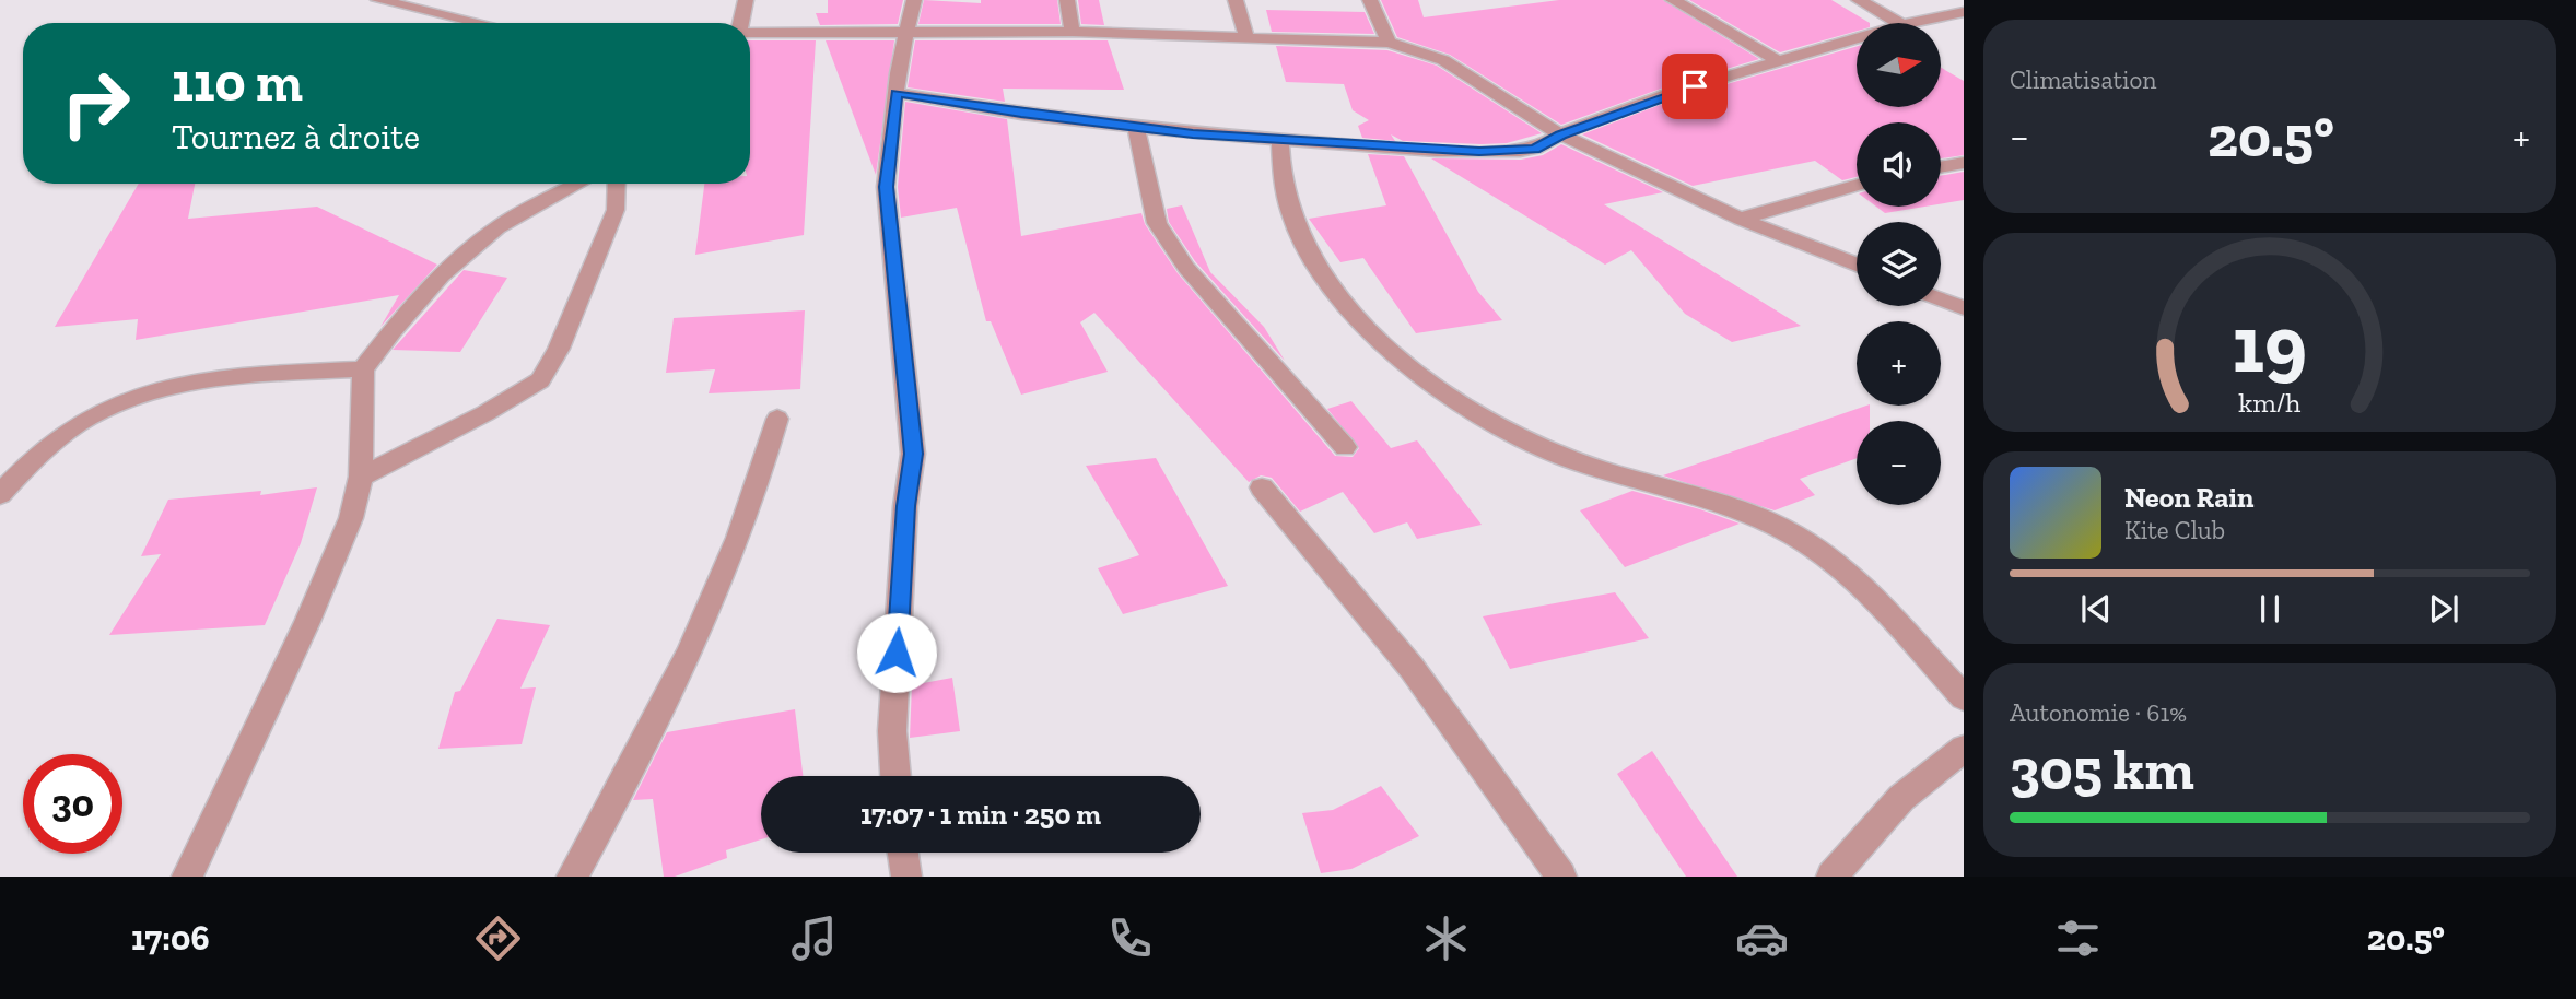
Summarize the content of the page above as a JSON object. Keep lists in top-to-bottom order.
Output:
{
  "north": "right",
  "page": {
    "tile": [
      "Climatisation",
      ["Autonomie · 61%", "305 km"]
    ],
    "map_buttons": ["+", "−"],
    "turn": ["110 m", "Tournez à droite"],
    "heat": ["−", "20.5°", "+"],
    "song": ["Neon Rain", "Kite Club"],
    "limit": "30",
    "trip": "17:07 · 1 min · 250 m",
    "tabs": ["17:06", "20.5°"],
    "gauge": ["19", "km/h"]
  }
}
